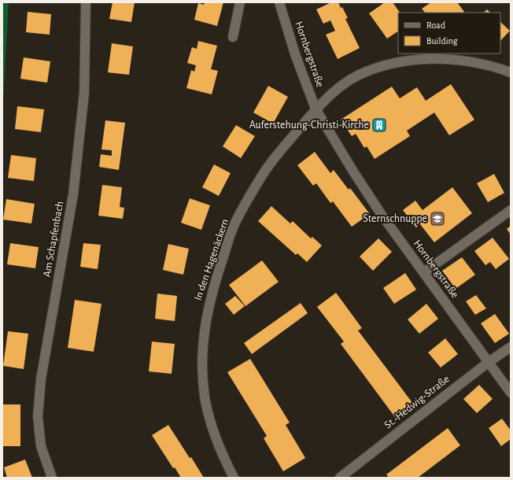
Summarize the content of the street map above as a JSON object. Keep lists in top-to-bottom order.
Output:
{
  "streets": {
    "street": [
      "Hornbergstraße",
      "Am Schapfenbach",
      "In den Hagenäckern",
      "St.-Hedwig-Straße"
    ]
  },
  "crossings": [
    ["Hornbergstraße", "In den Hagenäckern"],
    ["Hornbergstraße", "St.-Hedwig-Straße"]
  ],
  "places": {
    "building": ["Auferstehung-Christi-Kirche"],
    "school or university": ["Sternschnuppe"]
  },
  "legend": ["Road", "Building"]
}
